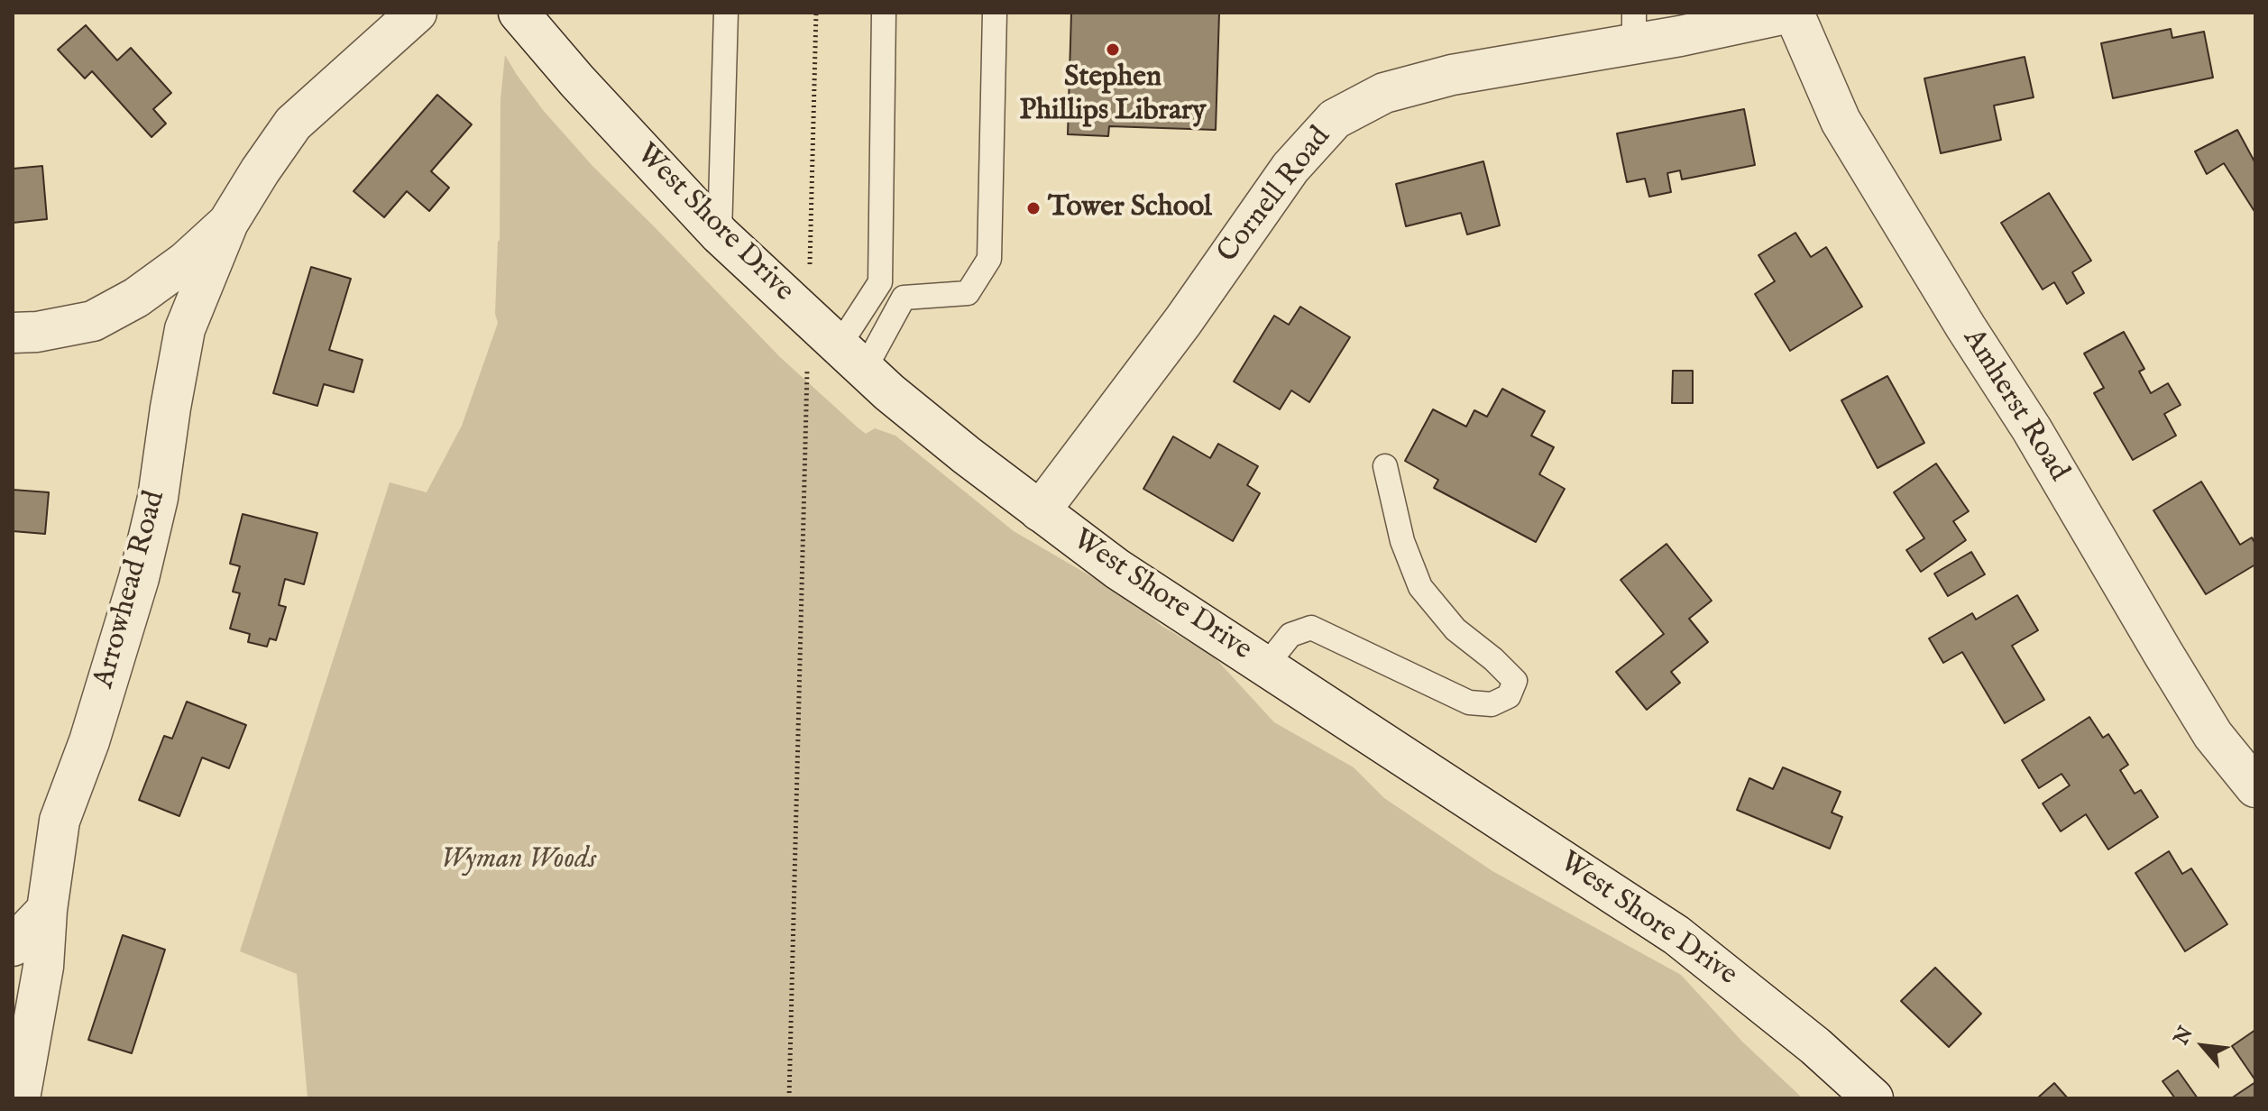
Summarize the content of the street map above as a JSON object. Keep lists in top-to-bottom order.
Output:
{
  "streets": {
    "street": [
      "Cornell Road",
      "West Shore Drive",
      "Amherst Road",
      "Arrowhead Road"
    ]
  },
  "crossings": [
    ["Cornell Road", "West Shore Drive"],
    ["Cornell Road", "Amherst Road"]
  ],
  "parks": ["Wyman Woods"],
  "places": ["Stephen Phillips Library", "Tower School"],
  "north": "top left"
}
